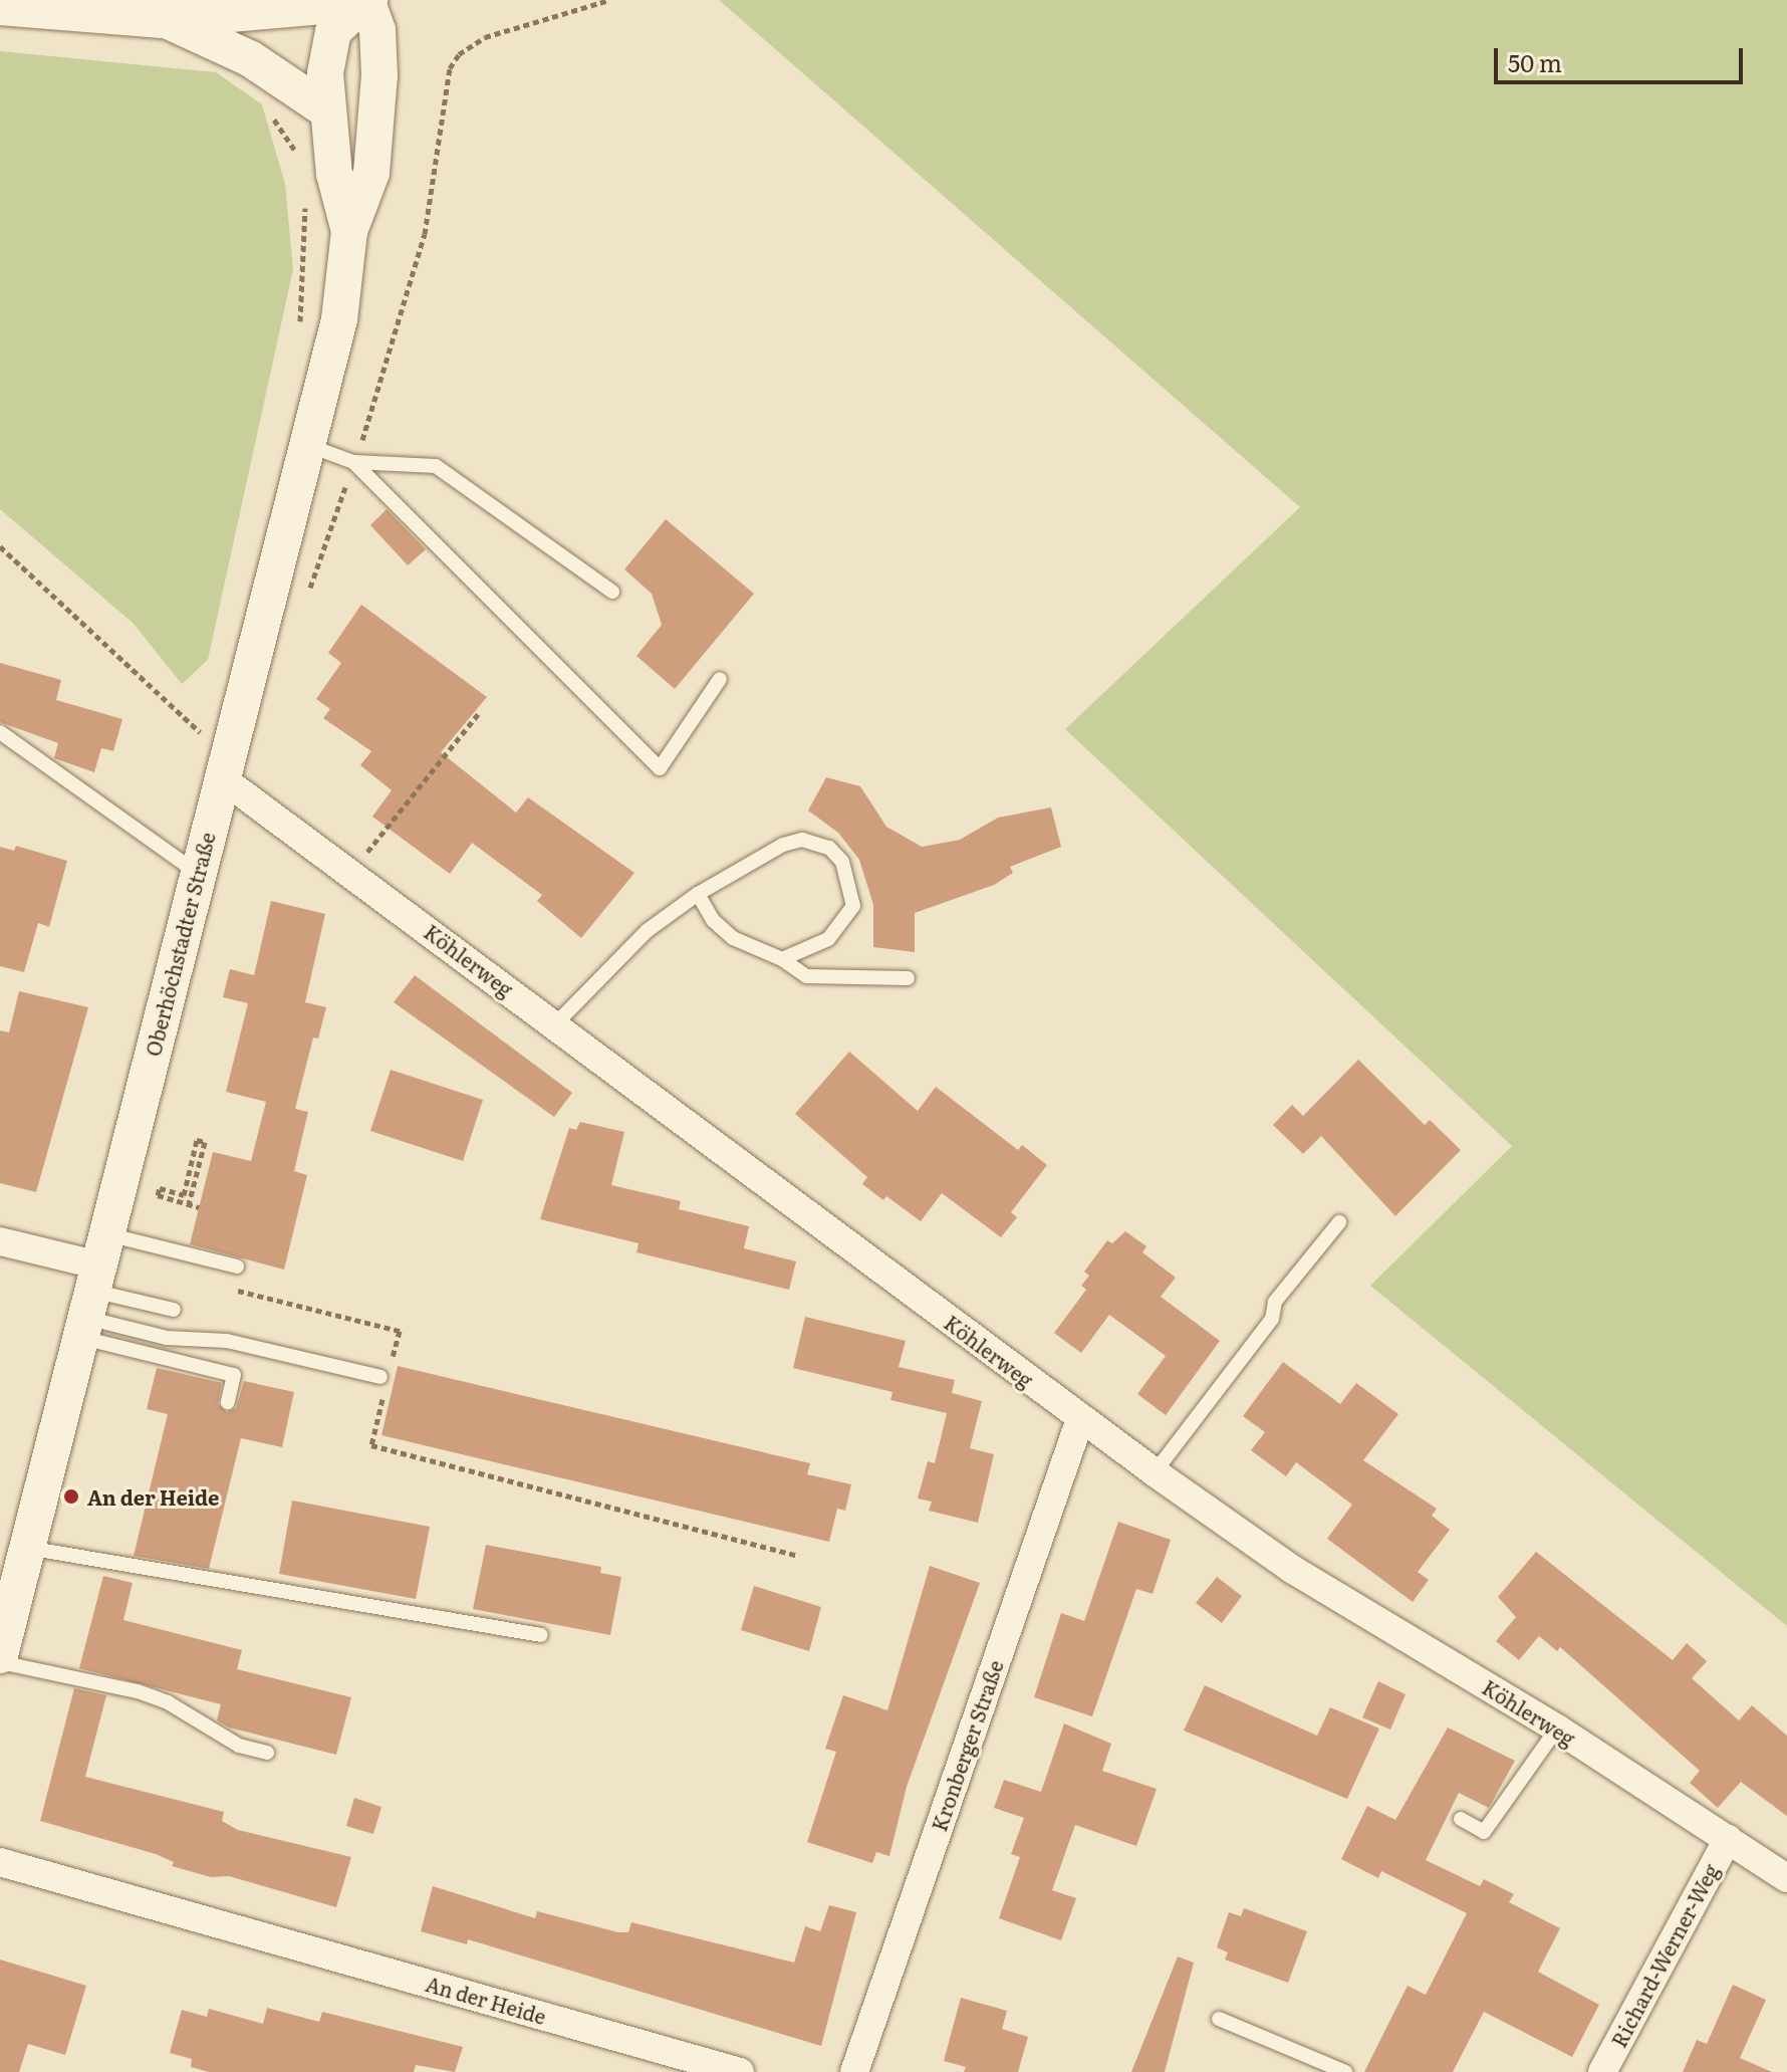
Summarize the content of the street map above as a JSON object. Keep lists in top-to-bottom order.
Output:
{
  "streets": {
    "street": [
      "Oberhöchstadter Straße",
      "Köhlerweg",
      "Kronberger Straße",
      "Richard-Werner-Weg",
      "An der Heide"
    ]
  },
  "crossings": [
    ["Oberhöchstadter Straße", "Köhlerweg"],
    ["Köhlerweg", "Kronberger Straße"],
    ["Köhlerweg", "Richard-Werner-Weg"]
  ],
  "places": ["An der Heide"],
  "scale_bar": "50 m"
}
